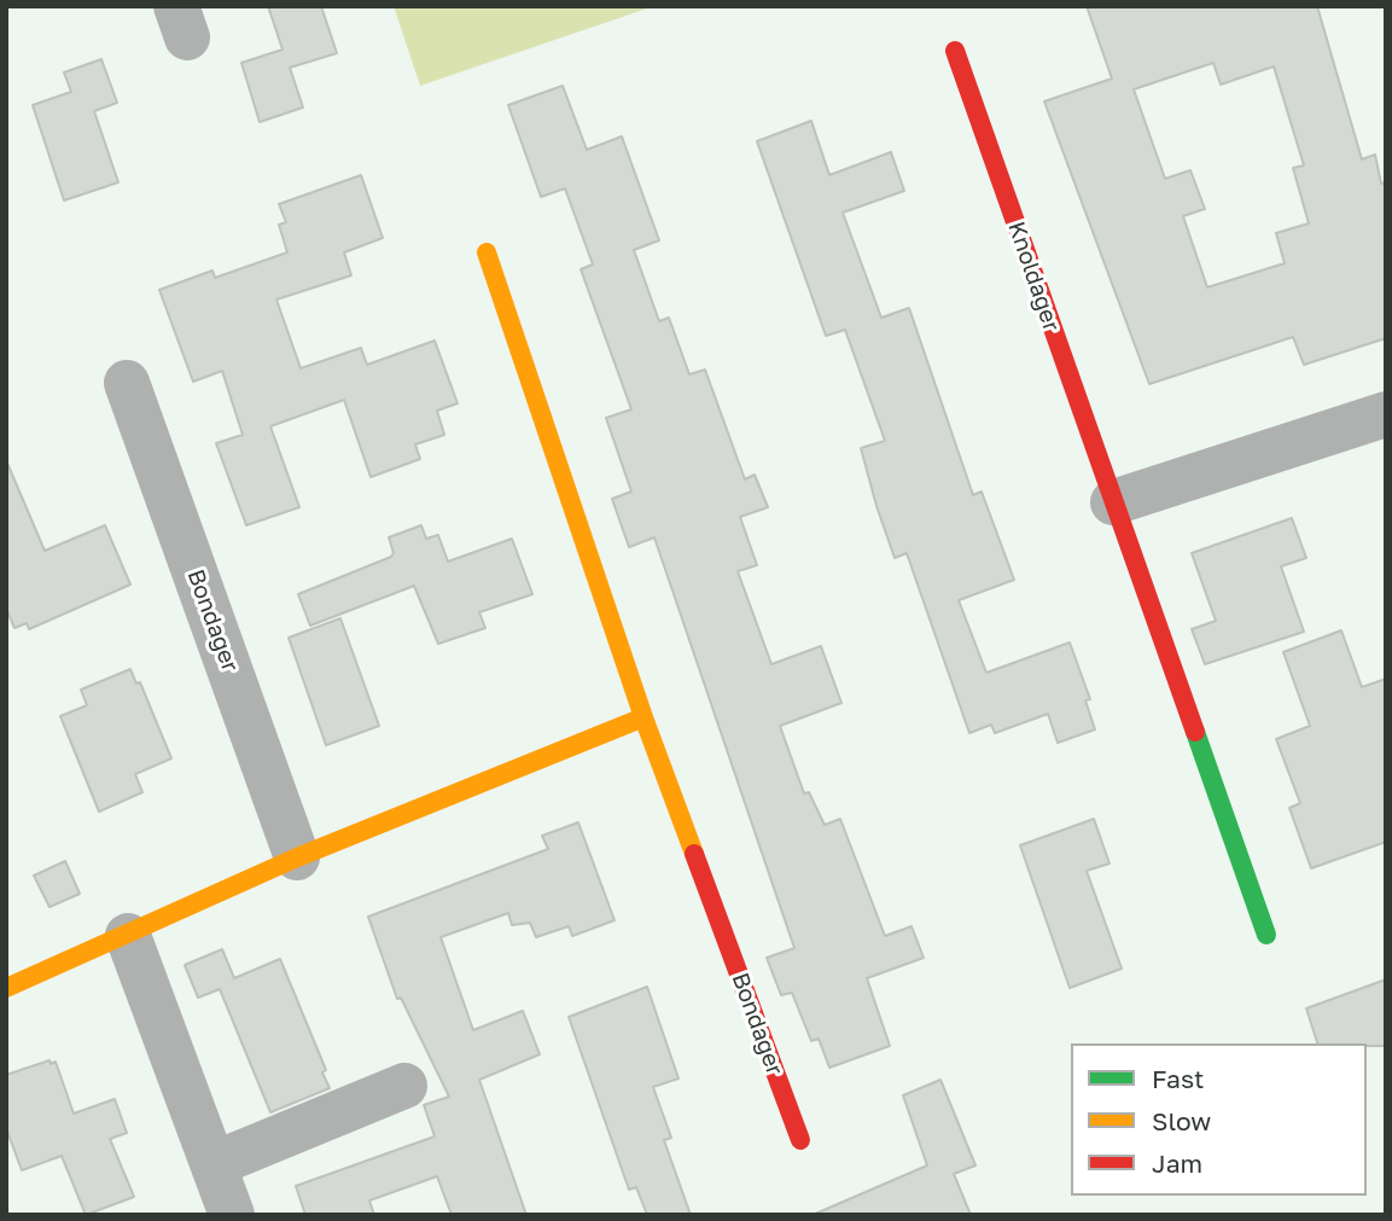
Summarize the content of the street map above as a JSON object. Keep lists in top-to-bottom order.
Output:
{
  "streets": {
    "street": ["Knoldager", "Bondager"]
  },
  "legend": ["Fast", "Slow", "Jam"]
}
